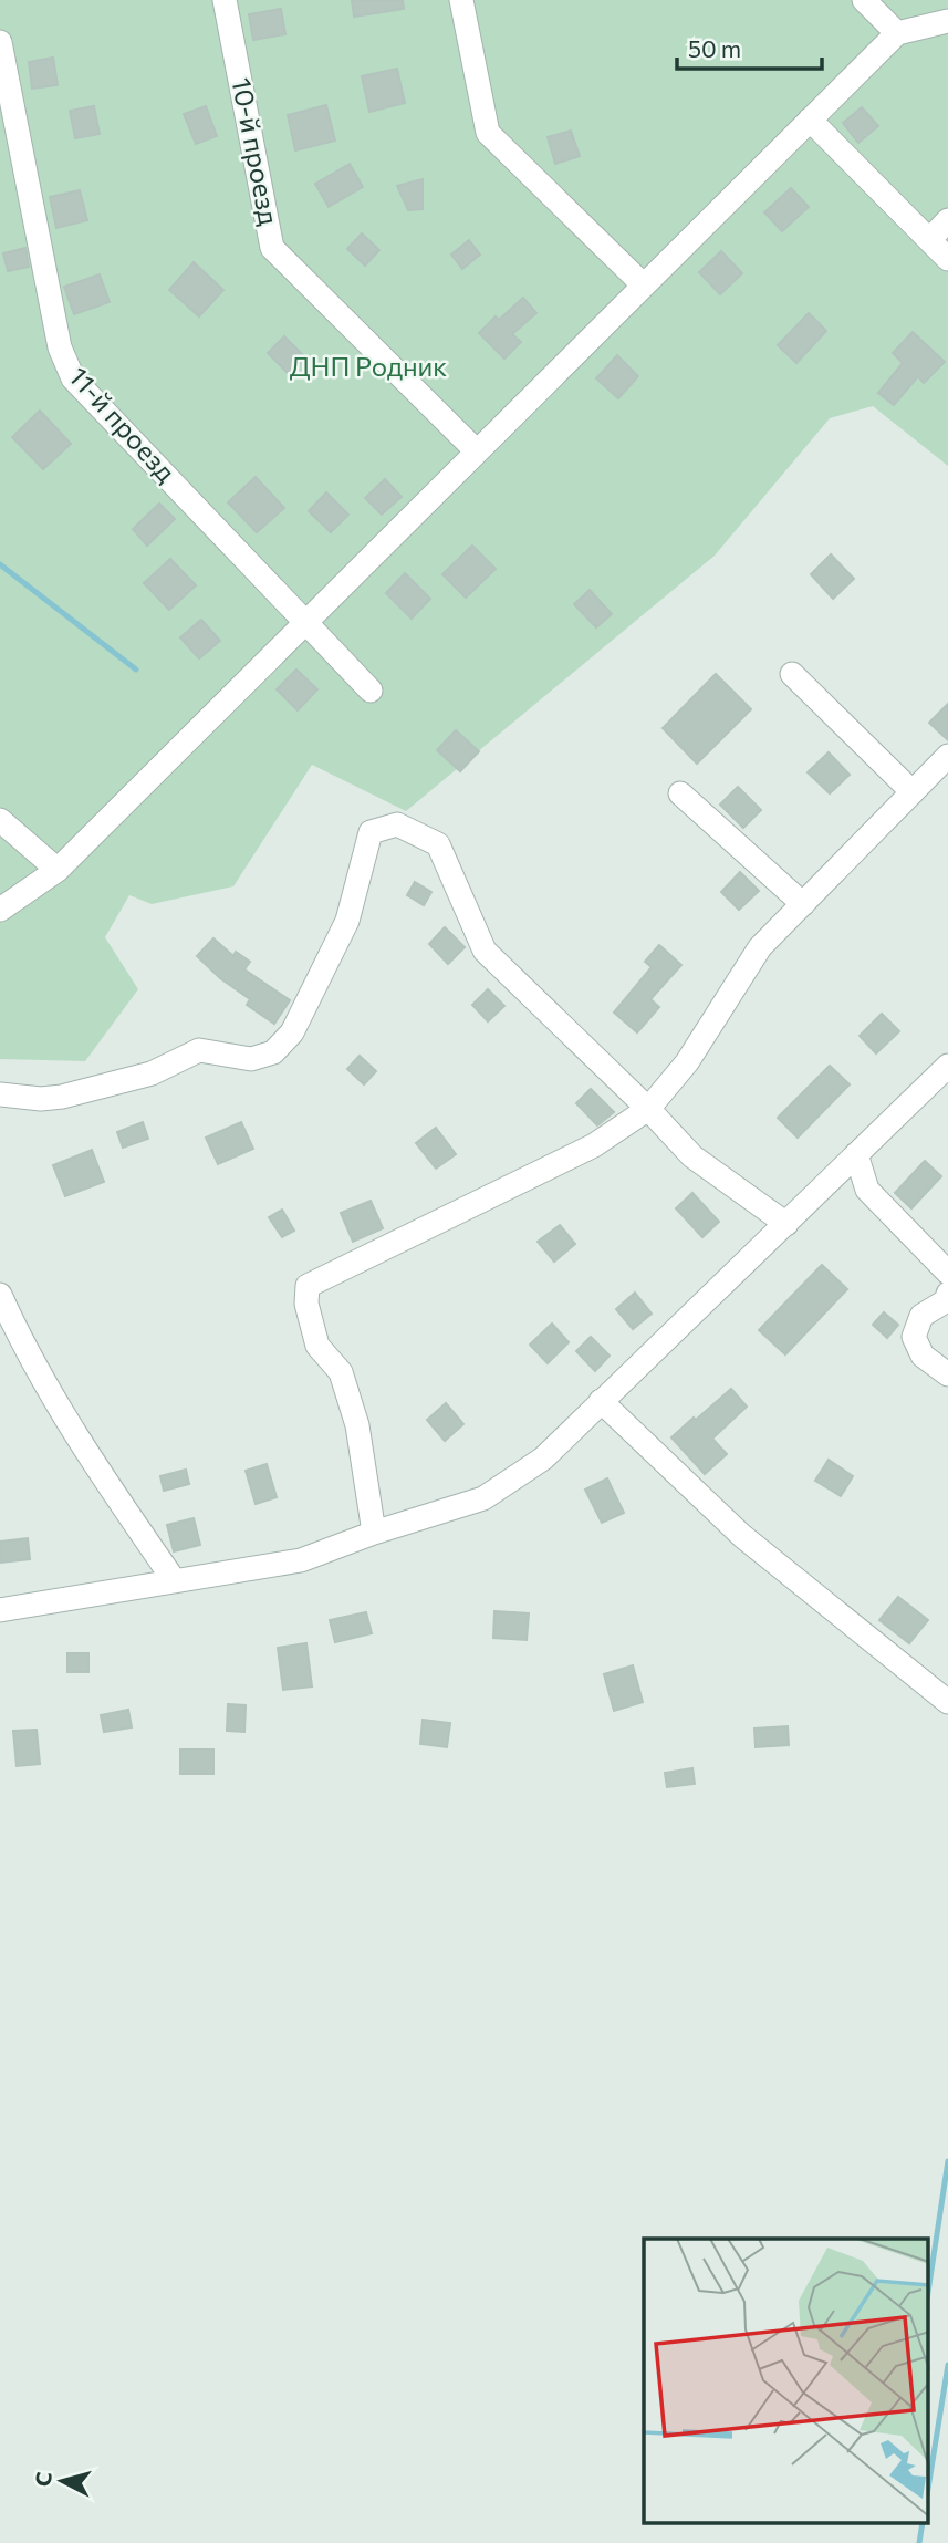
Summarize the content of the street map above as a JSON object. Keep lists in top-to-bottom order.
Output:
{
  "streets": {
    "street": ["10-й проезд", "11-й проезд"]
  },
  "parks": ["ДНП Родник"],
  "scale_bar": "50 m",
  "north": "left"
}
